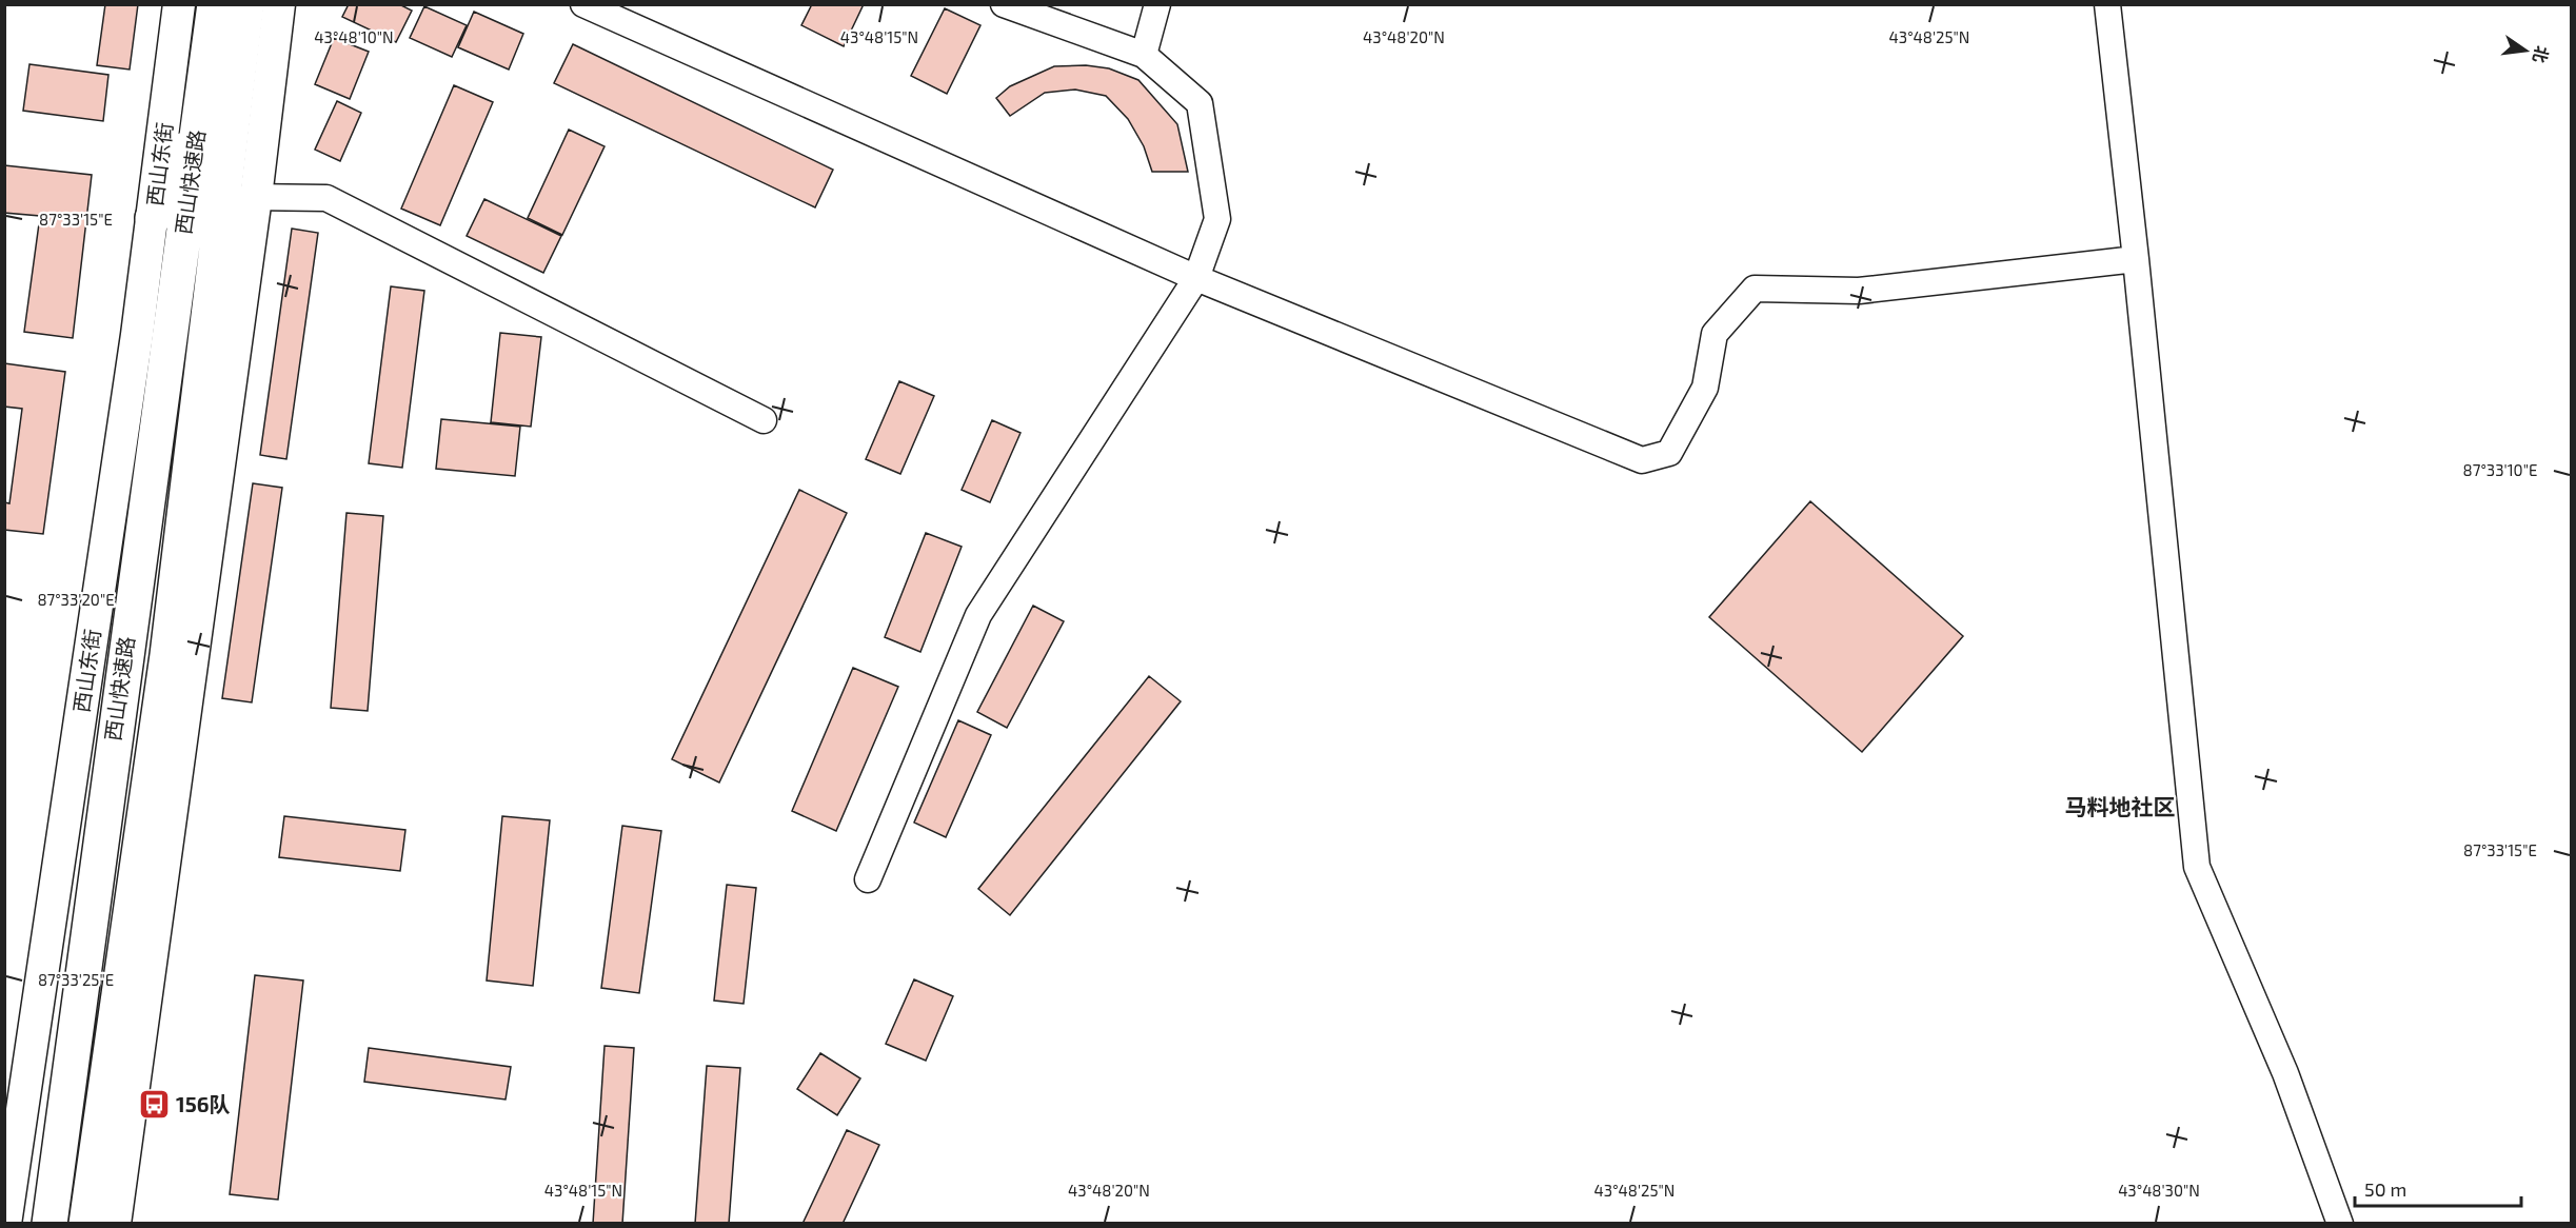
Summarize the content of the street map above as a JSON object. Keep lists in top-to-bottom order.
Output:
{
  "streets": {
    "highway": ["西山快速路"],
    "main road": ["西山东街"]
  },
  "districts": ["马料地社区"],
  "places": {
    "bus stop": ["156队"]
  },
  "scale_bar": "50 m",
  "north": "right",
  "coordinates": [
    "43°48'15\"N",
    "43°48'10\"N",
    "43°48'20\"N",
    "43°48'25\"N",
    "87°33'15\"E",
    "87°33'10\"E",
    "87°33'20\"E",
    "87°33'25\"E",
    "43°48'30\"N"
  ]
}
